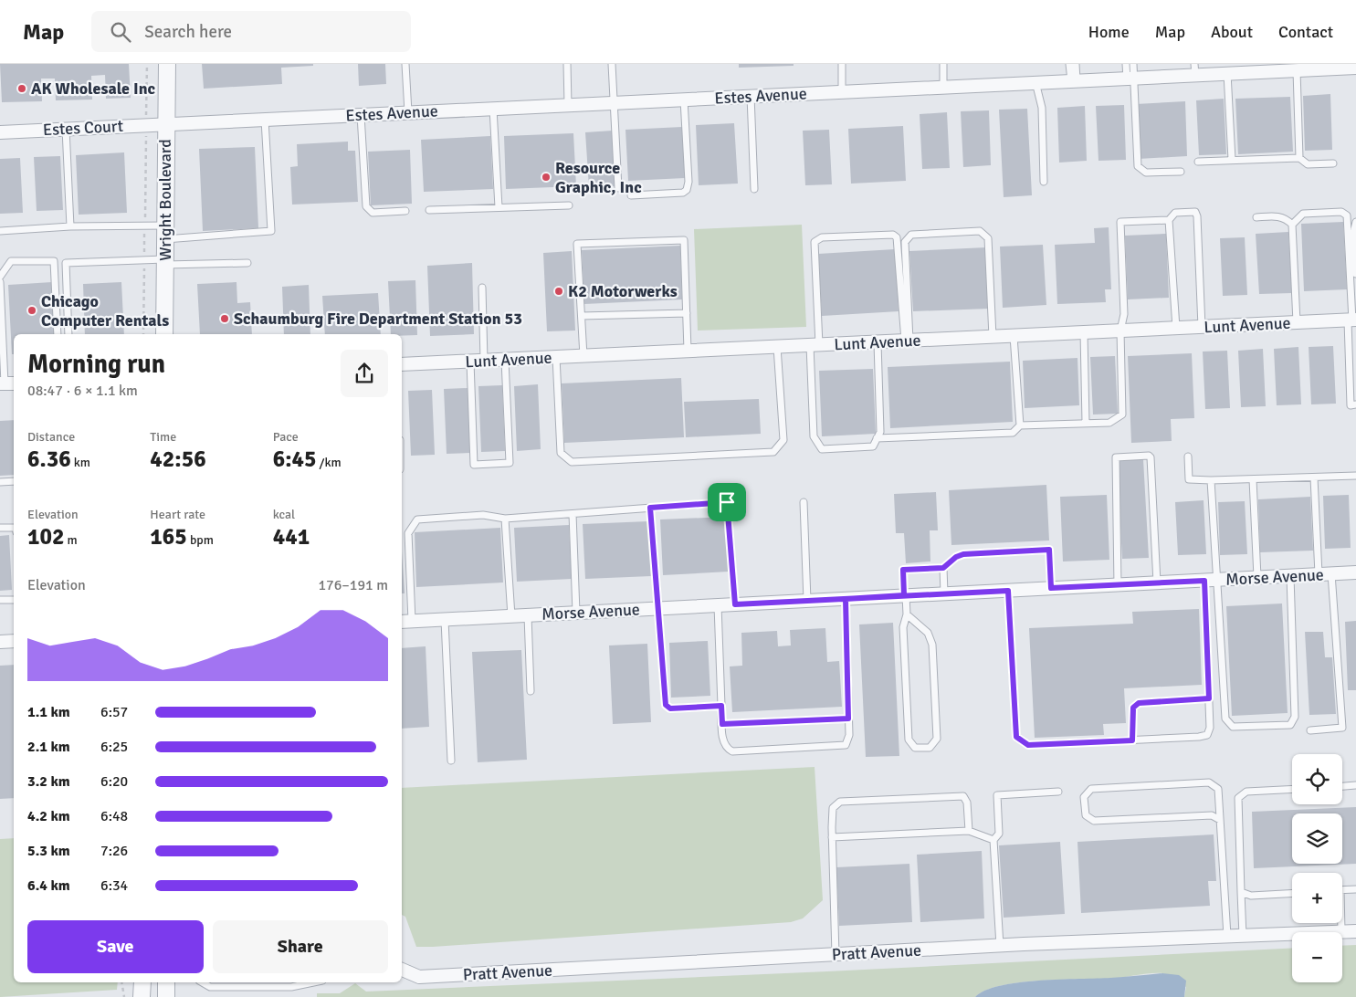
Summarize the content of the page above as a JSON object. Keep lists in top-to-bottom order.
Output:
{
  "streets": {
    "street": [
      "Estes Avenue",
      "Estes Court",
      "Wright Boulevard",
      "Lunt Avenue",
      "Morse Avenue",
      "Pratt Avenue"
    ]
  },
  "crossings": [
    ["Estes Avenue", "Estes Court"],
    ["Estes Avenue", "Wright Boulevard"],
    ["Estes Court", "Wright Boulevard"]
  ],
  "places": [
    "AK Wholesale Inc",
    "Resource Graphic, Inc",
    "K2 Motorwerks",
    "Chicago Computer Rentals",
    "Schaumburg Fire Department Station 53"
  ],
  "page": {
    "header": "Map",
    "search": "Search here",
    "nav": [
      "Home",
      "Map",
      "About",
      "Contact"
    ],
    "heading": ["Morning run", "08:47 · 6 × 1.1 km"],
    "stats": [
      ["Distance", "6.36 km"],
      ["Time", "42:56"],
      ["Pace", "6:45 /km"],
      ["Elevation", "102 m"],
      ["Heart rate", "165 bpm"],
      ["kcal", "441"]
    ],
    "chart": ["Elevation", "176–191 m"],
    "list": [
      {
        "name": "1.1 km",
        "note": "6:57"
      },
      {
        "name": "2.1 km",
        "note": "6:25"
      },
      {
        "name": "3.2 km",
        "note": "6:20"
      },
      {
        "name": "4.2 km",
        "note": "6:48"
      },
      {
        "name": "5.3 km",
        "note": "7:26"
      },
      {
        "name": "6.4 km",
        "note": "6:34"
      }
    ],
    "map_buttons": ["+", "−"],
    "buttons": ["Save", "Share"]
  }
}
